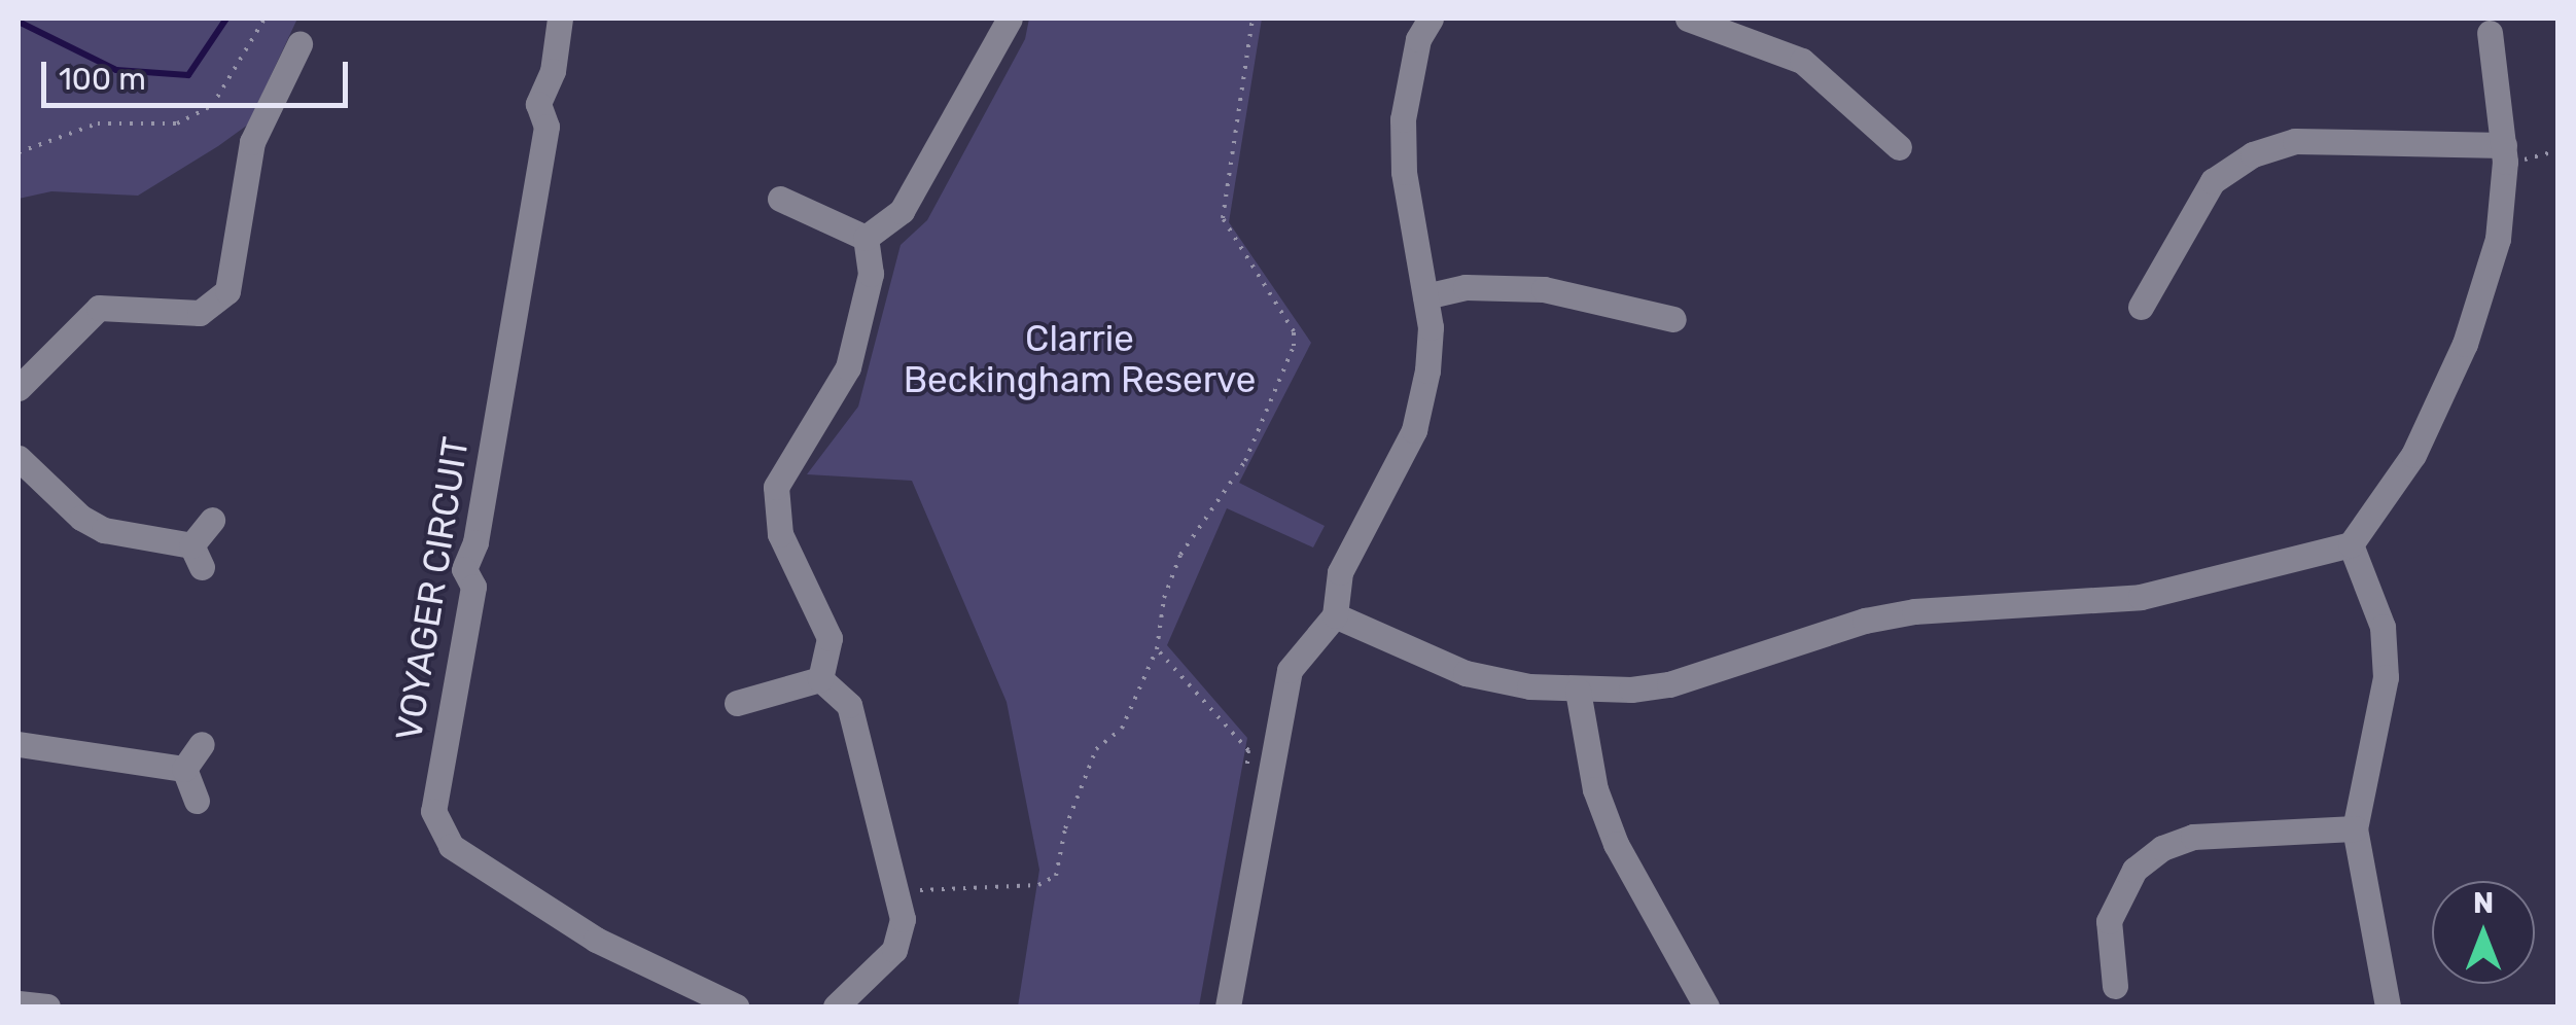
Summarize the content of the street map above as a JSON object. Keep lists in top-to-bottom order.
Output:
{
  "streets": {
    "street": ["VOYAGER CIRCUIT"]
  },
  "parks": ["Clarrie Beckingham Reserve"],
  "scale_bar": "100 m",
  "north": "top"
}
